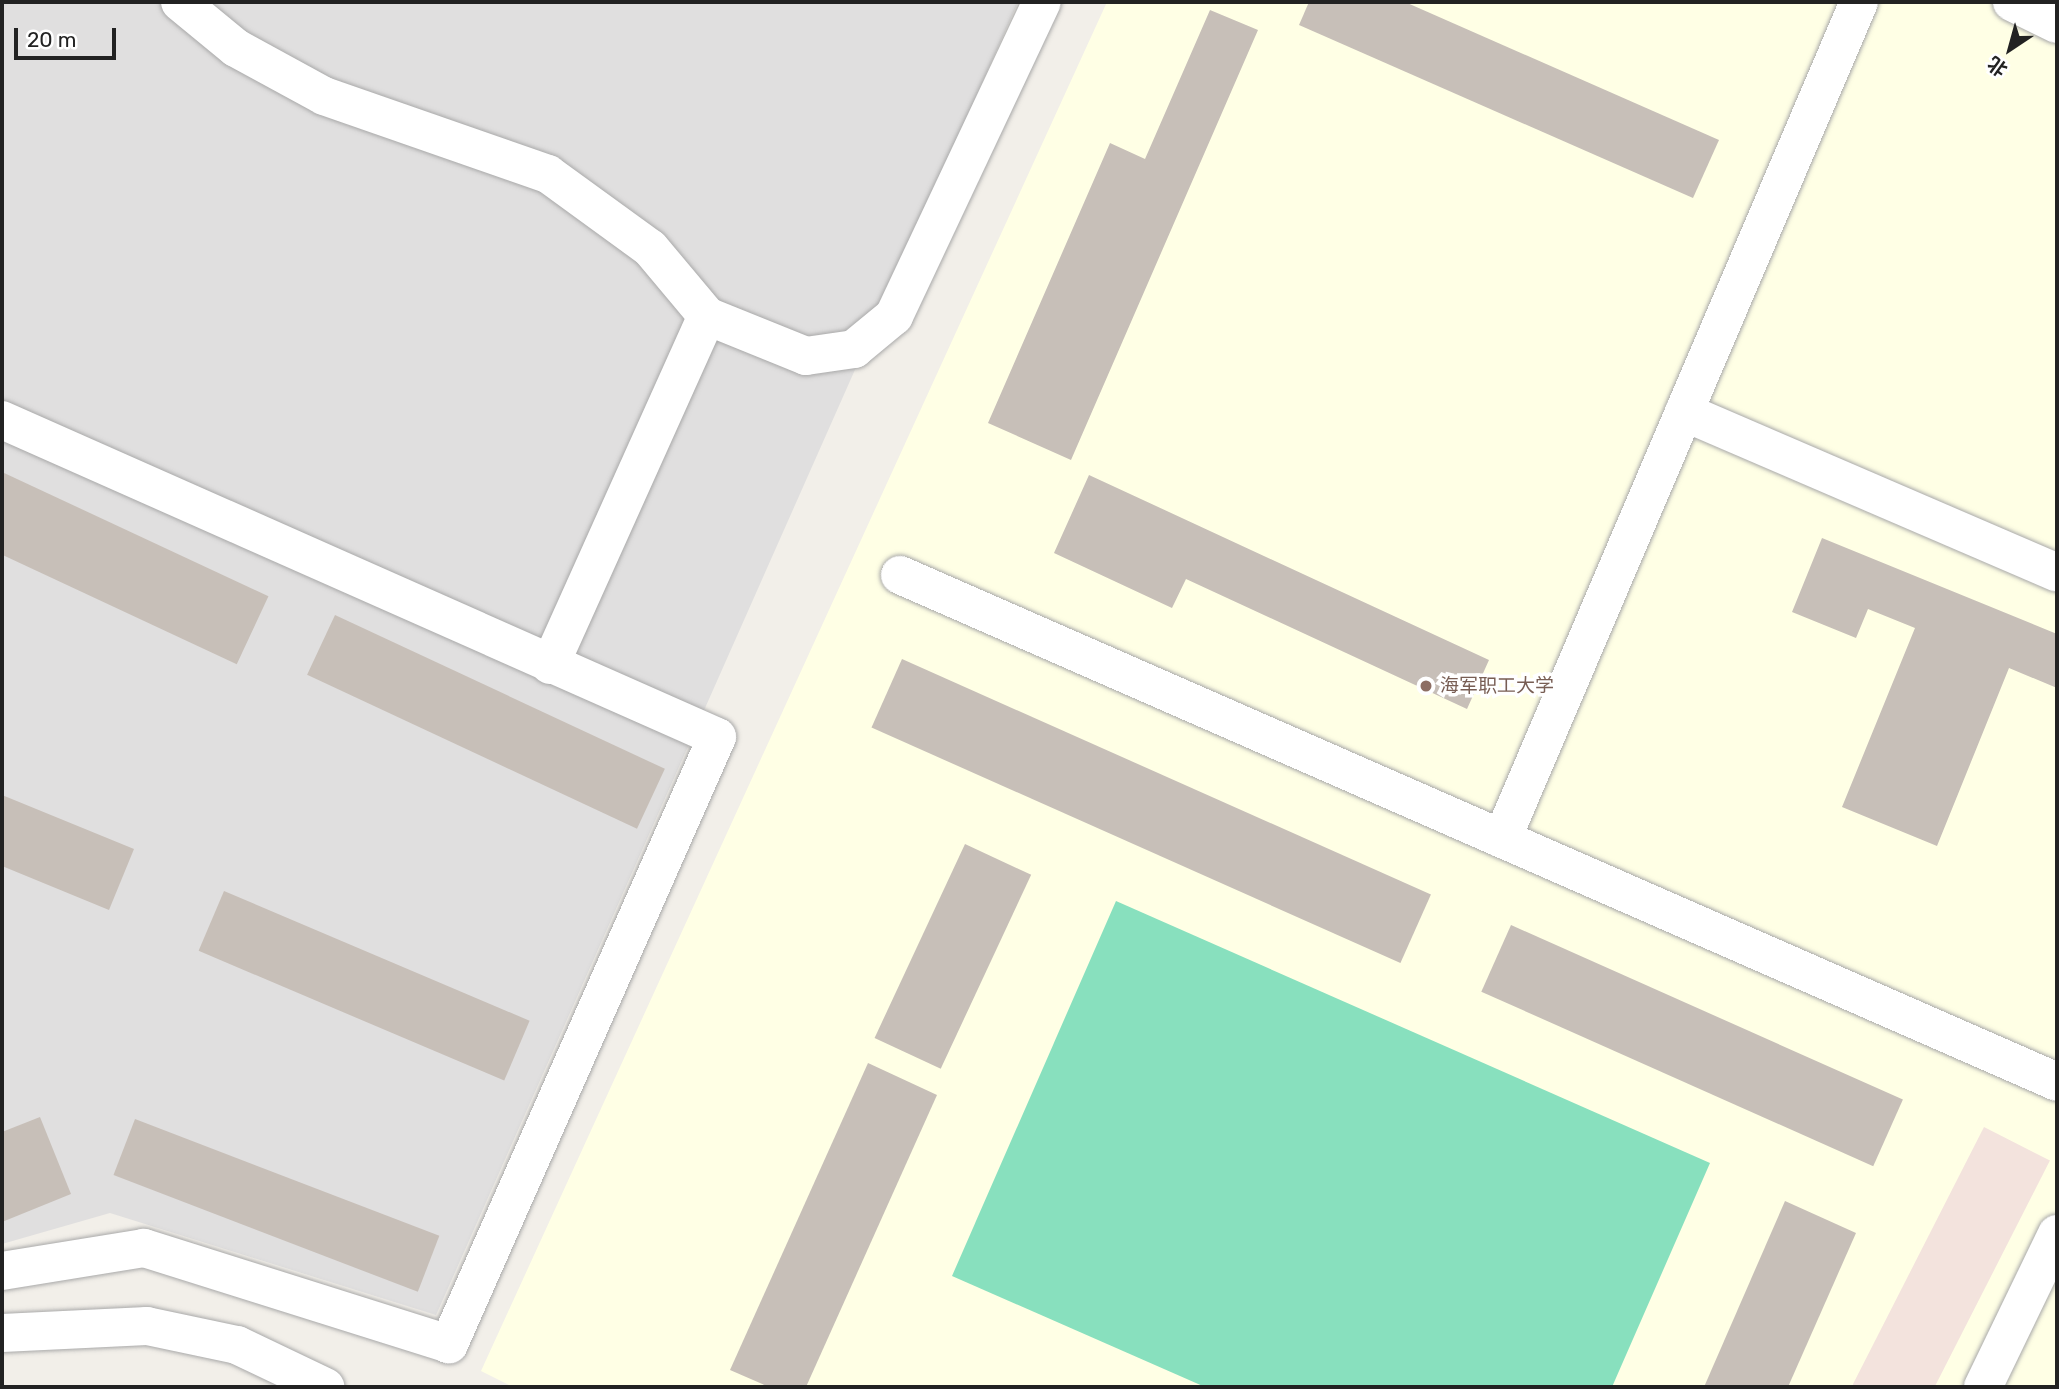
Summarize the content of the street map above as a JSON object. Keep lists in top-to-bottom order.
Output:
{
  "places": ["海军职工大学"],
  "scale_bar": "20 m",
  "north": "bottom left"
}
